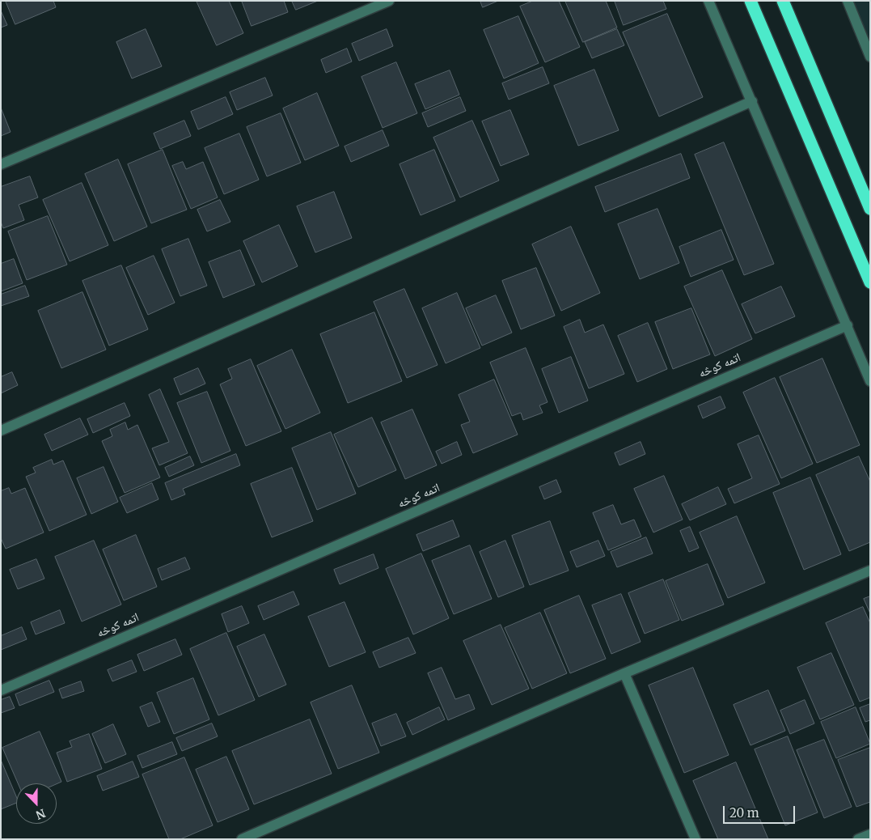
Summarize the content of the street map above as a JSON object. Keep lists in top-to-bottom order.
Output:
{
  "streets": {
    "street": ["اتمه کوڅه"]
  },
  "scale_bar": "20 m",
  "north": "bottom"
}
